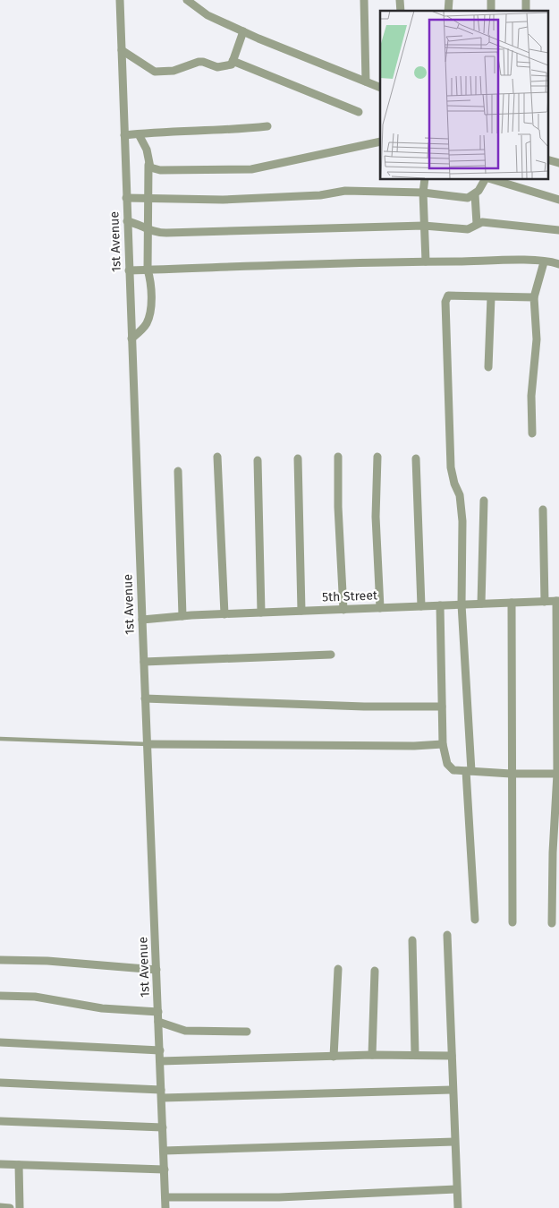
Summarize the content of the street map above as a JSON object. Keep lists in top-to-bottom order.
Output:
{
  "streets": {
    "street": ["1st Avenue", "5th Street"]
  },
  "crossings": [
    ["1st Avenue", "5th Street"]
  ]
}
